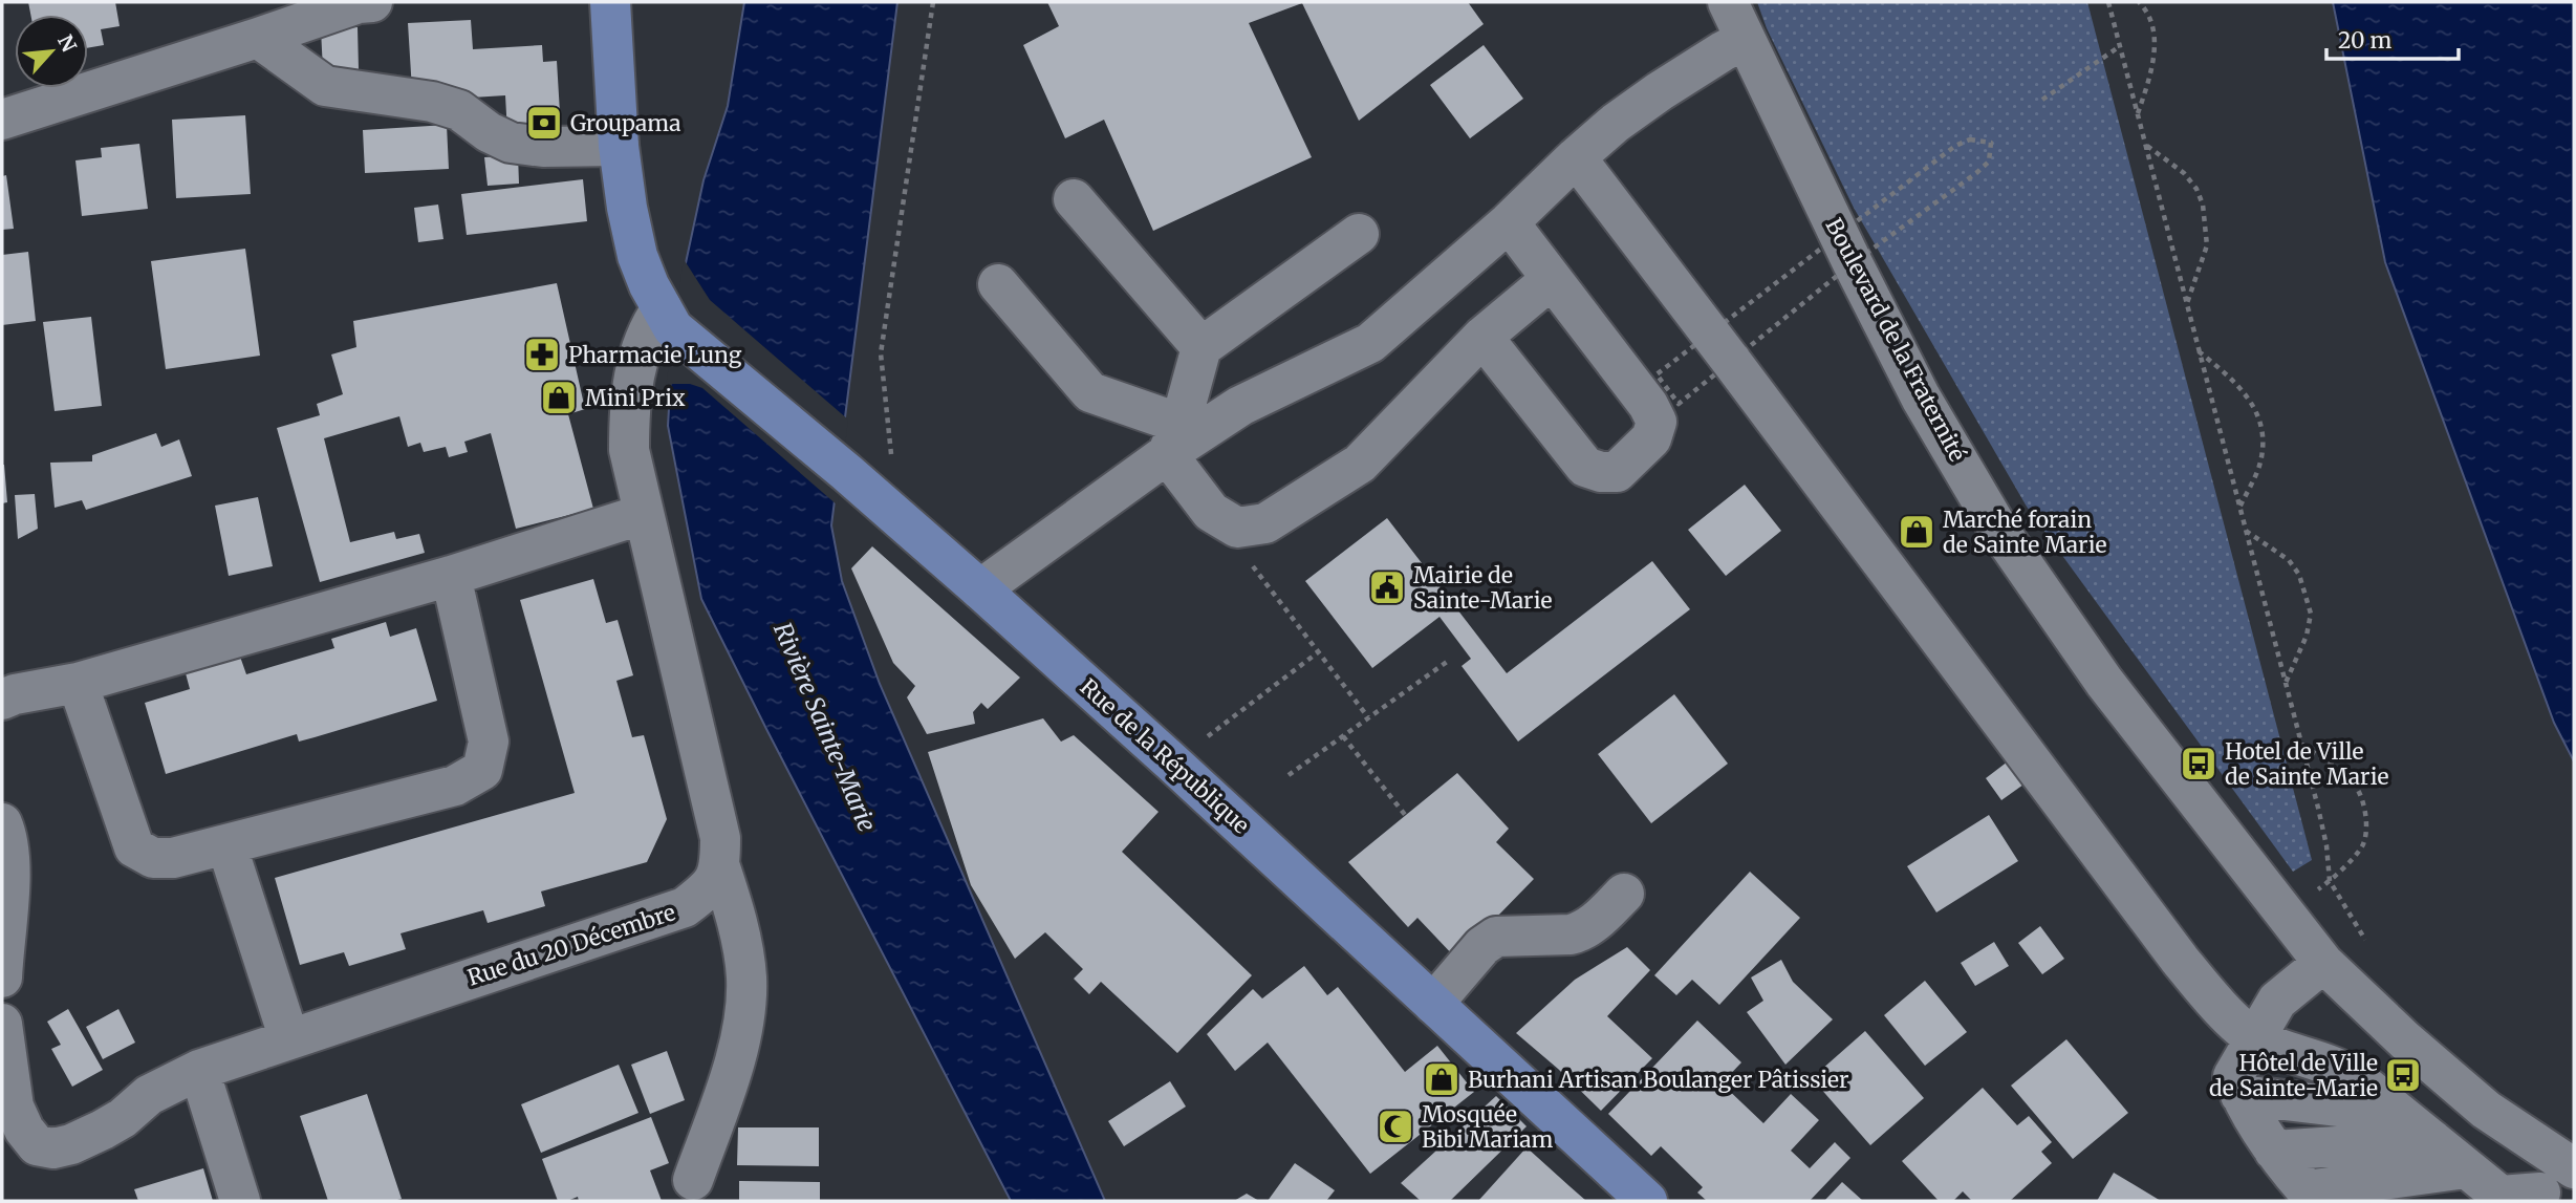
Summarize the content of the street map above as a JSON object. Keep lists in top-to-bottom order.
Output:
{
  "streets": {
    "main road": ["Rue de la République"],
    "street": ["Boulevard de la Fraternité", "Rue du 20 Décembre"]
  },
  "water": ["Rivière Sainte-Marie"],
  "places": {
    "bank": ["Groupama"],
    "pharmacy": ["Pharmacie Lung"],
    "shop": ["Mini Prix", "Marché forain de Sainte Marie", "Burhani Artisan Boulanger Pâtissier"],
    "public building": ["Mairie de Sainte-Marie"],
    "bus stop": ["Hotel de Ville de Sainte Marie", "Hôtel de Ville de Sainte-Marie"],
    "mosque": ["Mosquée Bibi Mariam"]
  },
  "scale_bar": "20 m",
  "north": "top right"
}
